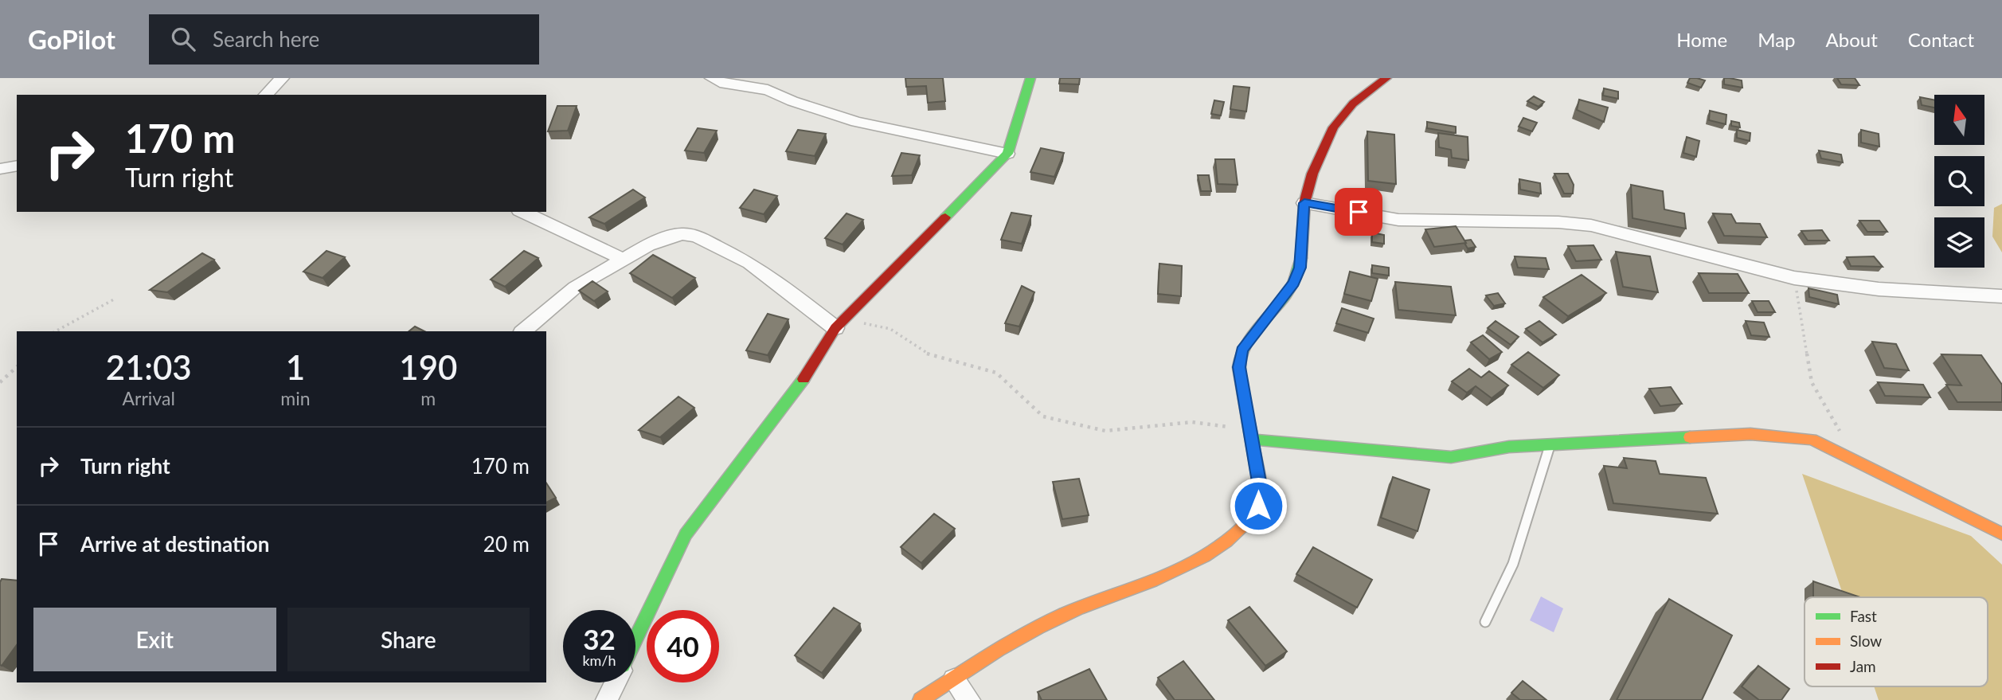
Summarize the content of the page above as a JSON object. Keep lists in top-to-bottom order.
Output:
{
  "legend": ["Fast", "Slow", "Jam"],
  "north": "top",
  "page": {
    "header": "GoPilot",
    "search": "Search here",
    "nav": [
      "Home",
      "Map",
      "About",
      "Contact"
    ],
    "turn": ["170 m", "Turn right"],
    "eta": [
      "21:03",
      "Arrival",
      "1",
      "min",
      "190",
      "m"
    ],
    "list": [
      {
        "name": "Turn right",
        "value": "170 m"
      },
      {
        "name": "Arrive at destination",
        "value": "20 m"
      }
    ],
    "buttons": ["Exit", "Share"],
    "speed": "32 km/h",
    "limit": "40"
  }
}
